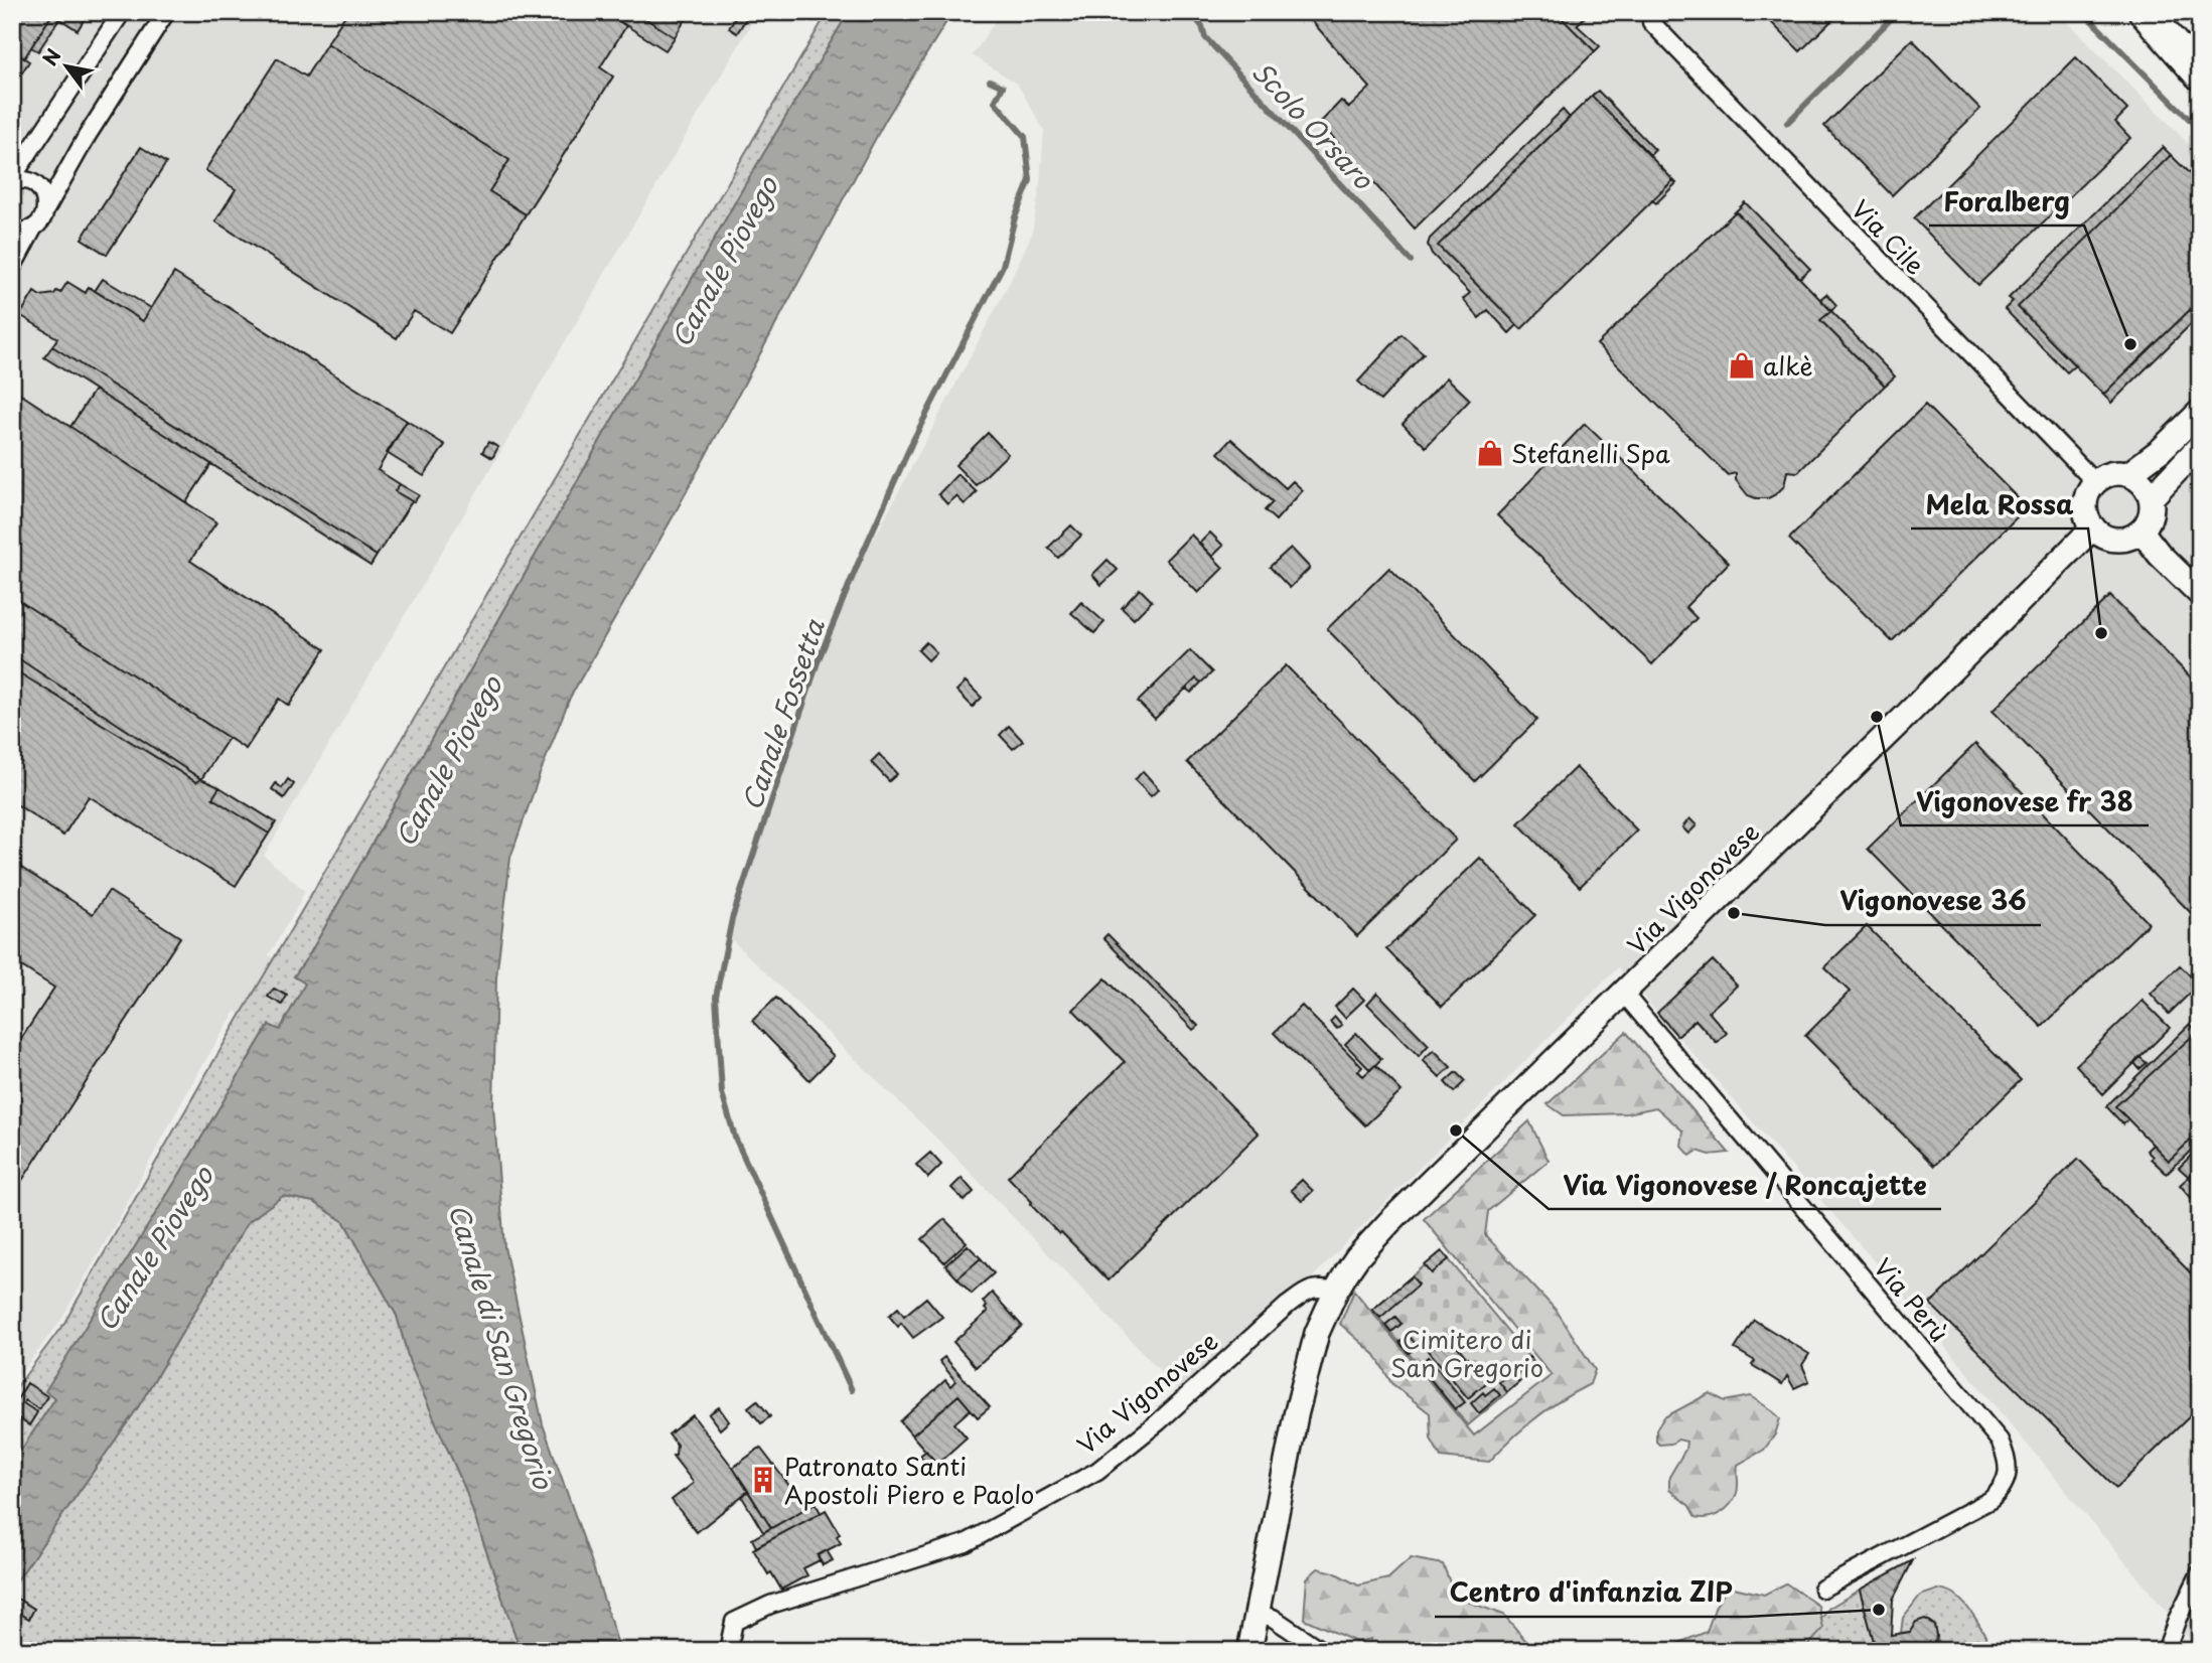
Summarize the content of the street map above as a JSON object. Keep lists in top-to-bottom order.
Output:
{
  "streets": {
    "main road": ["Via Vigonovese"],
    "street": ["Via Cile", "Via Perù"]
  },
  "crossings": [
    ["Via Cile", "Via Vigonovese"],
    ["Via Vigonovese", "Via Perù"]
  ],
  "water": [
    "Scolo Orsaro",
    "Canale Piovego",
    "Canale Fossetta",
    "Canale di San Gregorio"
  ],
  "parks": ["Cimitero di San Gregorio"],
  "places": {
    "other": [
      "Foralberg",
      "Mela Rossa",
      "Vigonovese fr 38",
      "Vigonovese 36",
      "Via Vigonovese / Roncajette",
      "Centro d'infanzia ZIP"
    ],
    "shop": ["alkè", "Stefanelli Spa"],
    "building": ["Patronato Santi Apostoli Piero e Paolo"]
  },
  "north": "top left"
}
